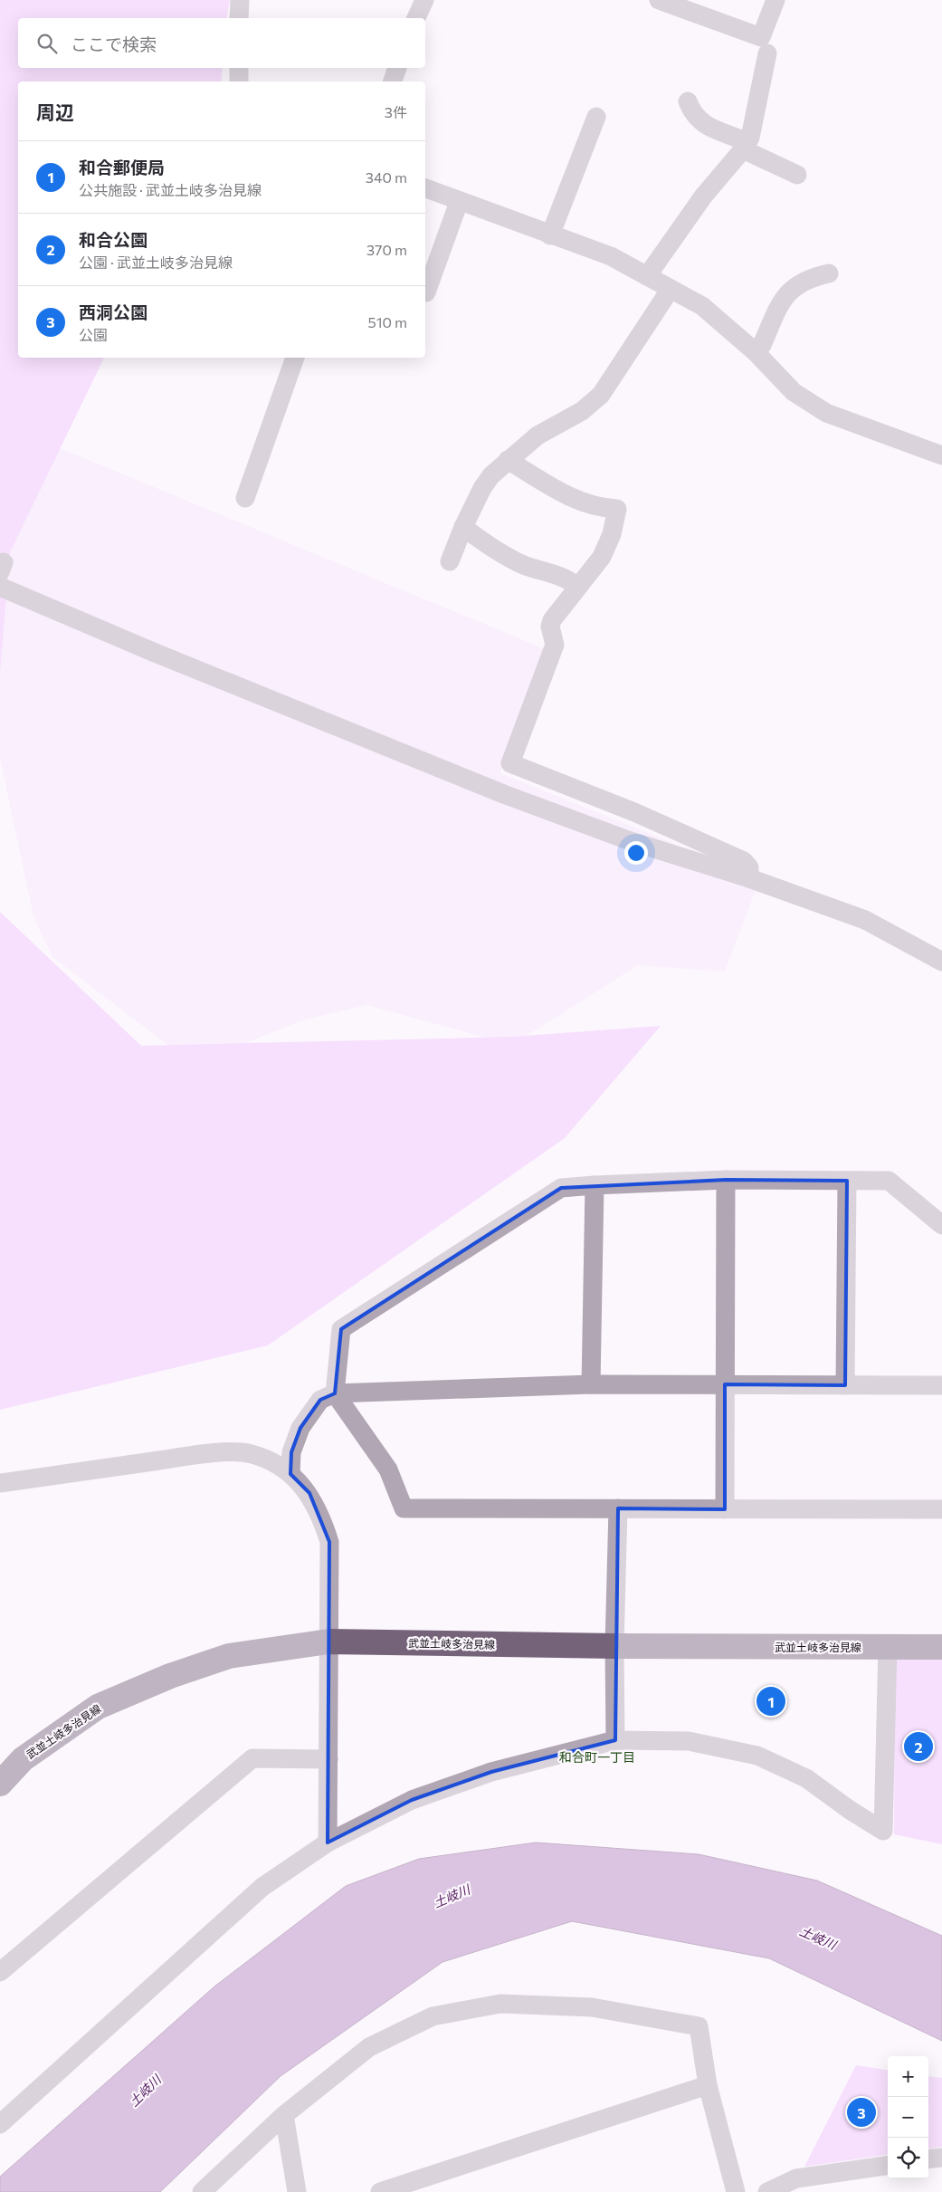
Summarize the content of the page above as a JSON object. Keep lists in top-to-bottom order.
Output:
{
  "streets": {
    "main road": ["武並土岐多治見線"]
  },
  "districts": ["和合町一丁目"],
  "water": ["土岐川"],
  "page": {
    "search": "ここで検索",
    "heading": ["周辺", "3件"],
    "list": [
      {
        "mark": "1",
        "name": "和合郵便局",
        "note": "公共施設 · 武並土岐多治見線",
        "value": "340 m"
      },
      {
        "mark": "2",
        "name": "和合公園",
        "note": "公園 · 武並土岐多治見線",
        "value": "370 m"
      },
      {
        "mark": "3",
        "name": "西洞公園",
        "note": "公園",
        "value": "510 m"
      }
    ],
    "pins": ["1", "2", "3"],
    "map_buttons": ["+", "−"]
  }
}
